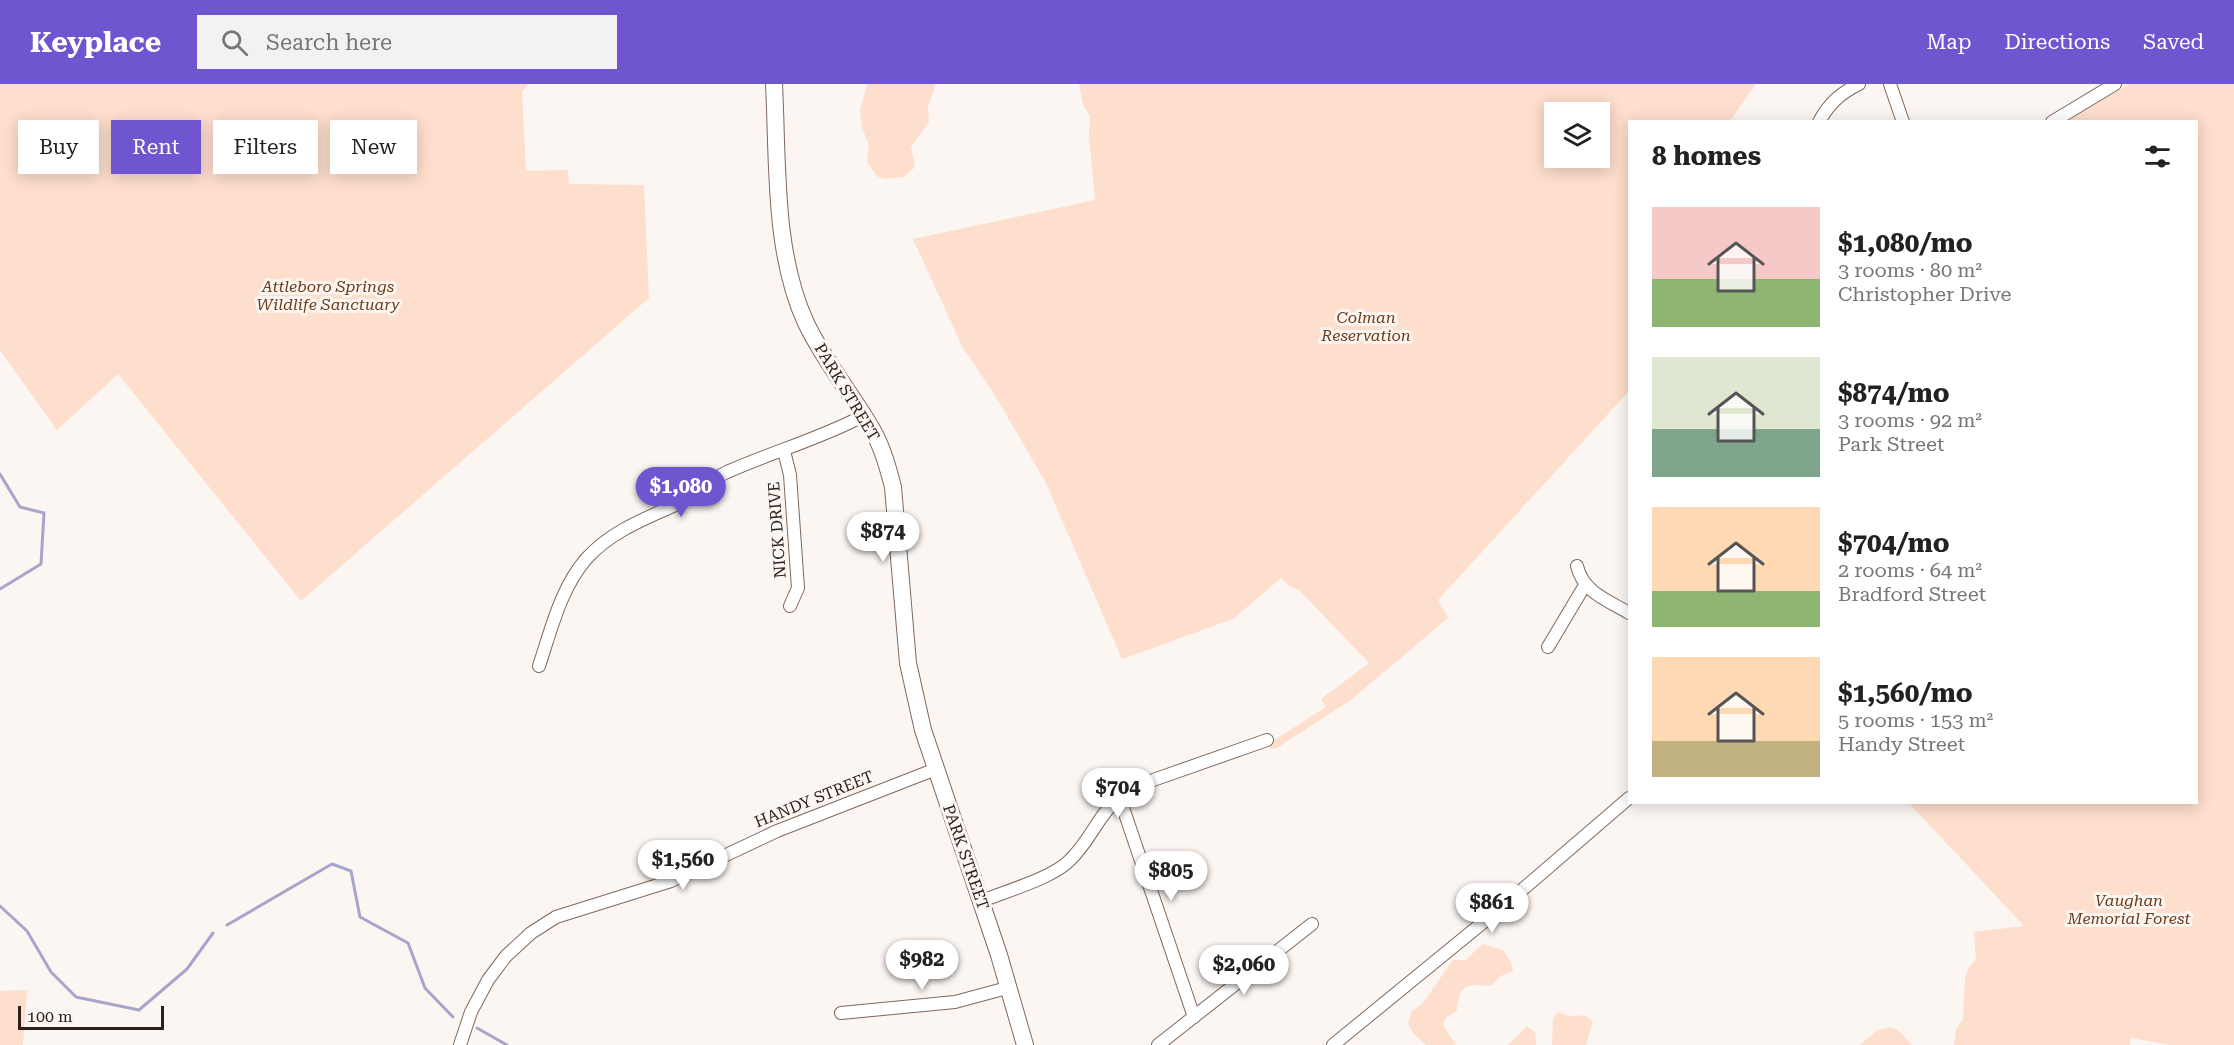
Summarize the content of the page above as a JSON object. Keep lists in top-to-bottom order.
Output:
{
  "streets": {
    "main road": ["PARK STREET"],
    "street": ["NICK DRIVE", "HANDY STREET"]
  },
  "crossings": [
    ["PARK STREET", "HANDY STREET"]
  ],
  "parks": ["Attleboro Springs Wildlife Sanctuary", "Colman Reservation", "Vaughan Memorial Forest"],
  "scale_bar": "100 m",
  "page": {
    "header": "Keyplace",
    "search": "Search here",
    "nav": ["Map", "Directions", "Saved"],
    "chip": [
      "Buy",
      "Rent",
      "Filters",
      "New"
    ],
    "heading": "8 homes",
    "list": [
      {
        "name": "$1,080/mo",
        "note": "3 rooms · 80 m² · Christopher Drive"
      },
      {
        "name": "$874/mo",
        "note": "3 rooms · 92 m² · Park Street"
      },
      {
        "name": "$704/mo",
        "note": "2 rooms · 64 m² · Bradford Street"
      },
      {
        "name": "$1,560/mo",
        "note": "5 rooms · 153 m² · Handy Street"
      }
    ],
    "price": [
      "$1,080",
      "$874",
      "$704",
      "$1,560",
      "$805",
      "$861",
      "$982",
      "$2,060"
    ],
    "scale": "100 m"
  }
}
